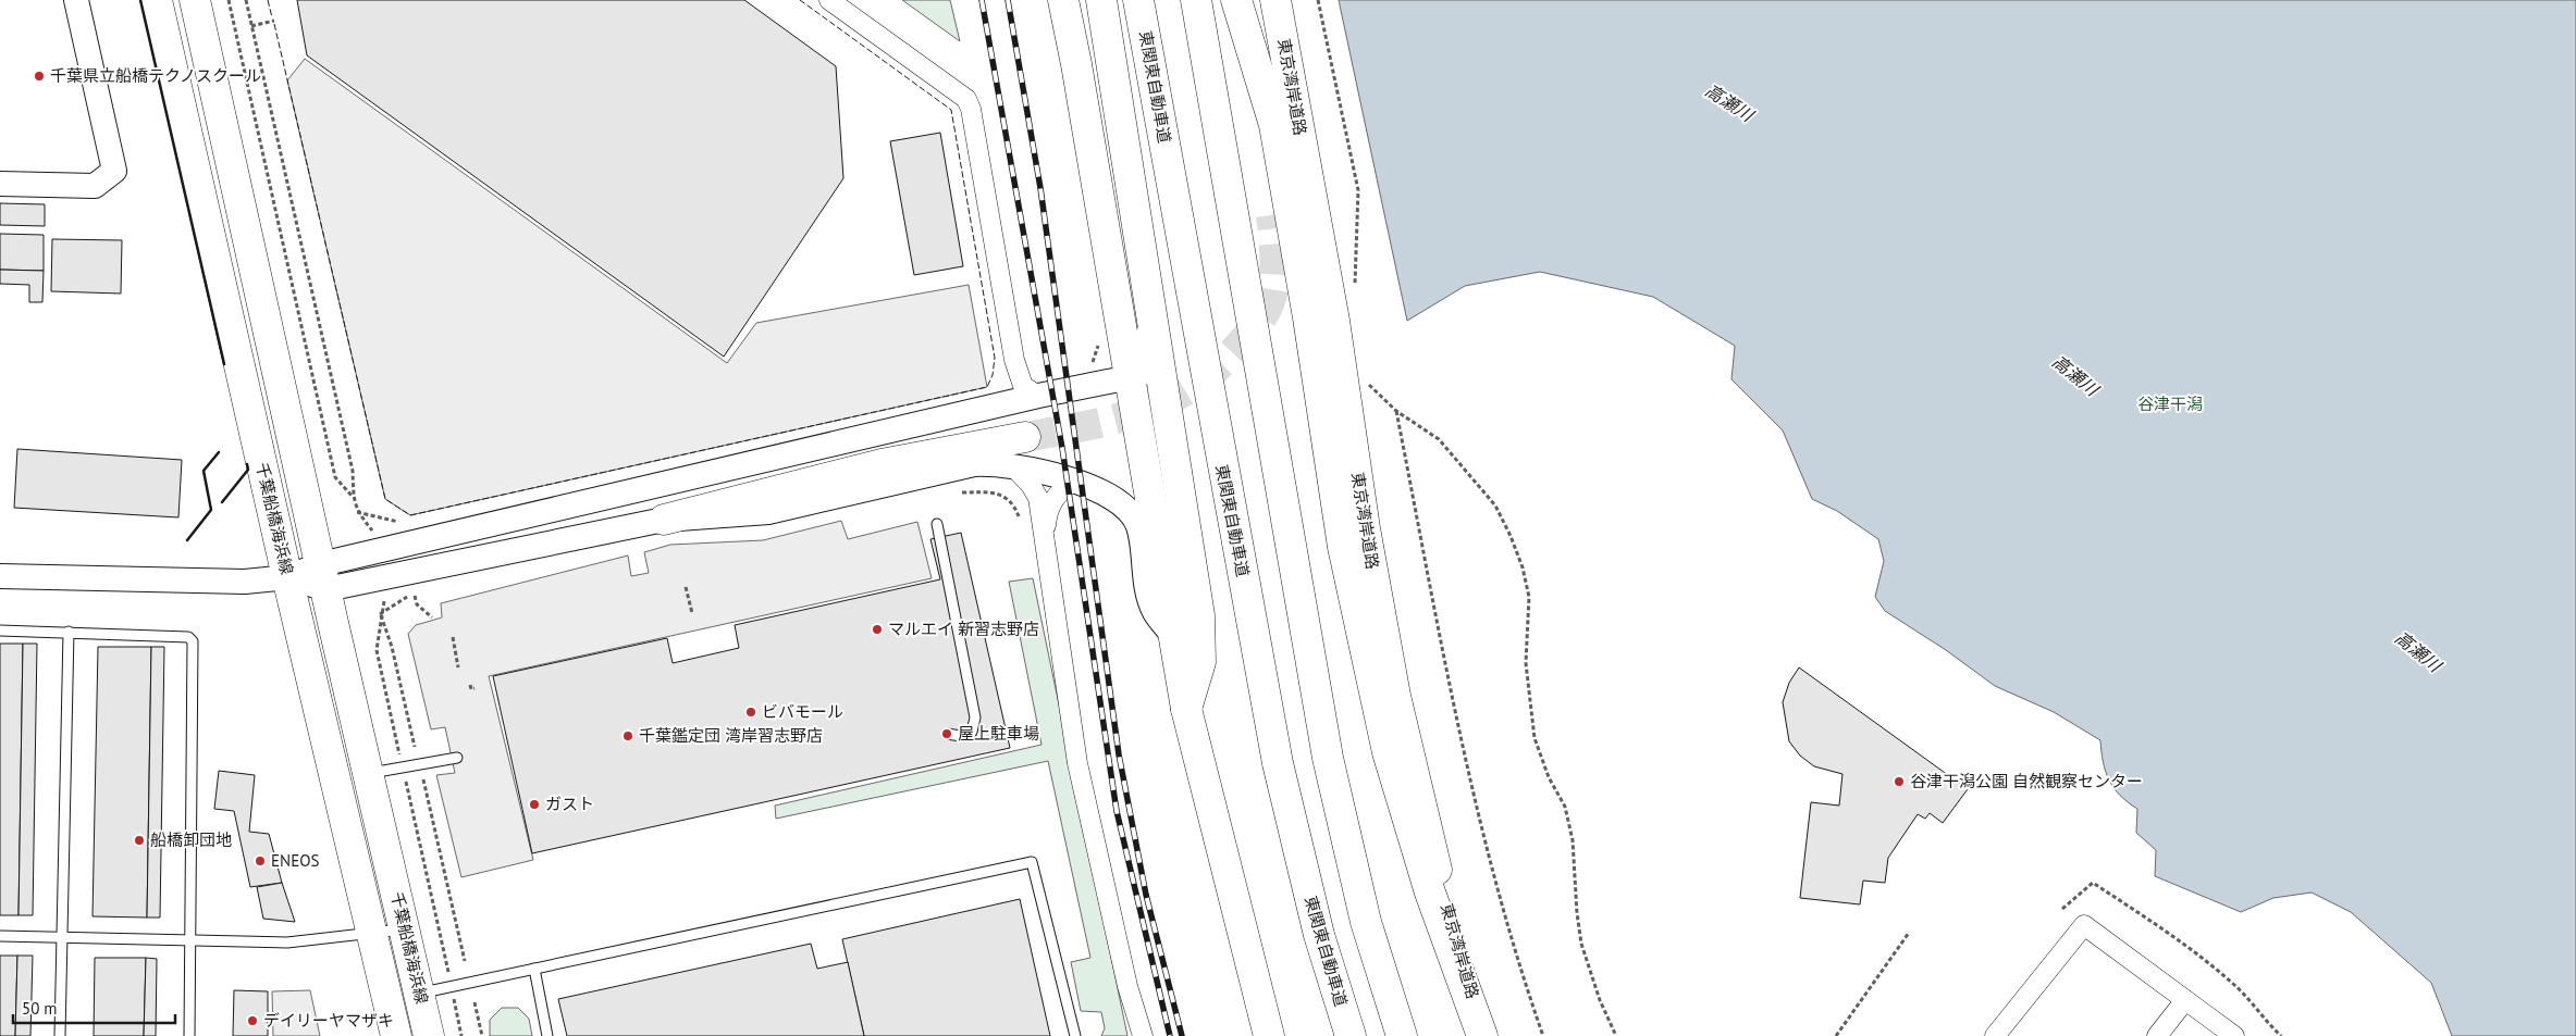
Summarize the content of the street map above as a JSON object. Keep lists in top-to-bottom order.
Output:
{
  "streets": {
    "main road": ["東関東自動車道", "東京湾岸道路", "千葉船橋海浜線"]
  },
  "water": ["高瀬川"],
  "parks": ["谷津干潟"],
  "places": [
    "千葉県立船橋テクノスクール",
    "マルエイ 新習志野店",
    "ビバモール",
    "屋上駐車場",
    "千葉鑑定団 湾岸習志野店",
    "谷津干潟公園 自然観察センター",
    "ガスト",
    "船橋卸団地",
    "ENEOS",
    "デイリーヤマザキ"
  ],
  "scale_bar": "50 m"
}
